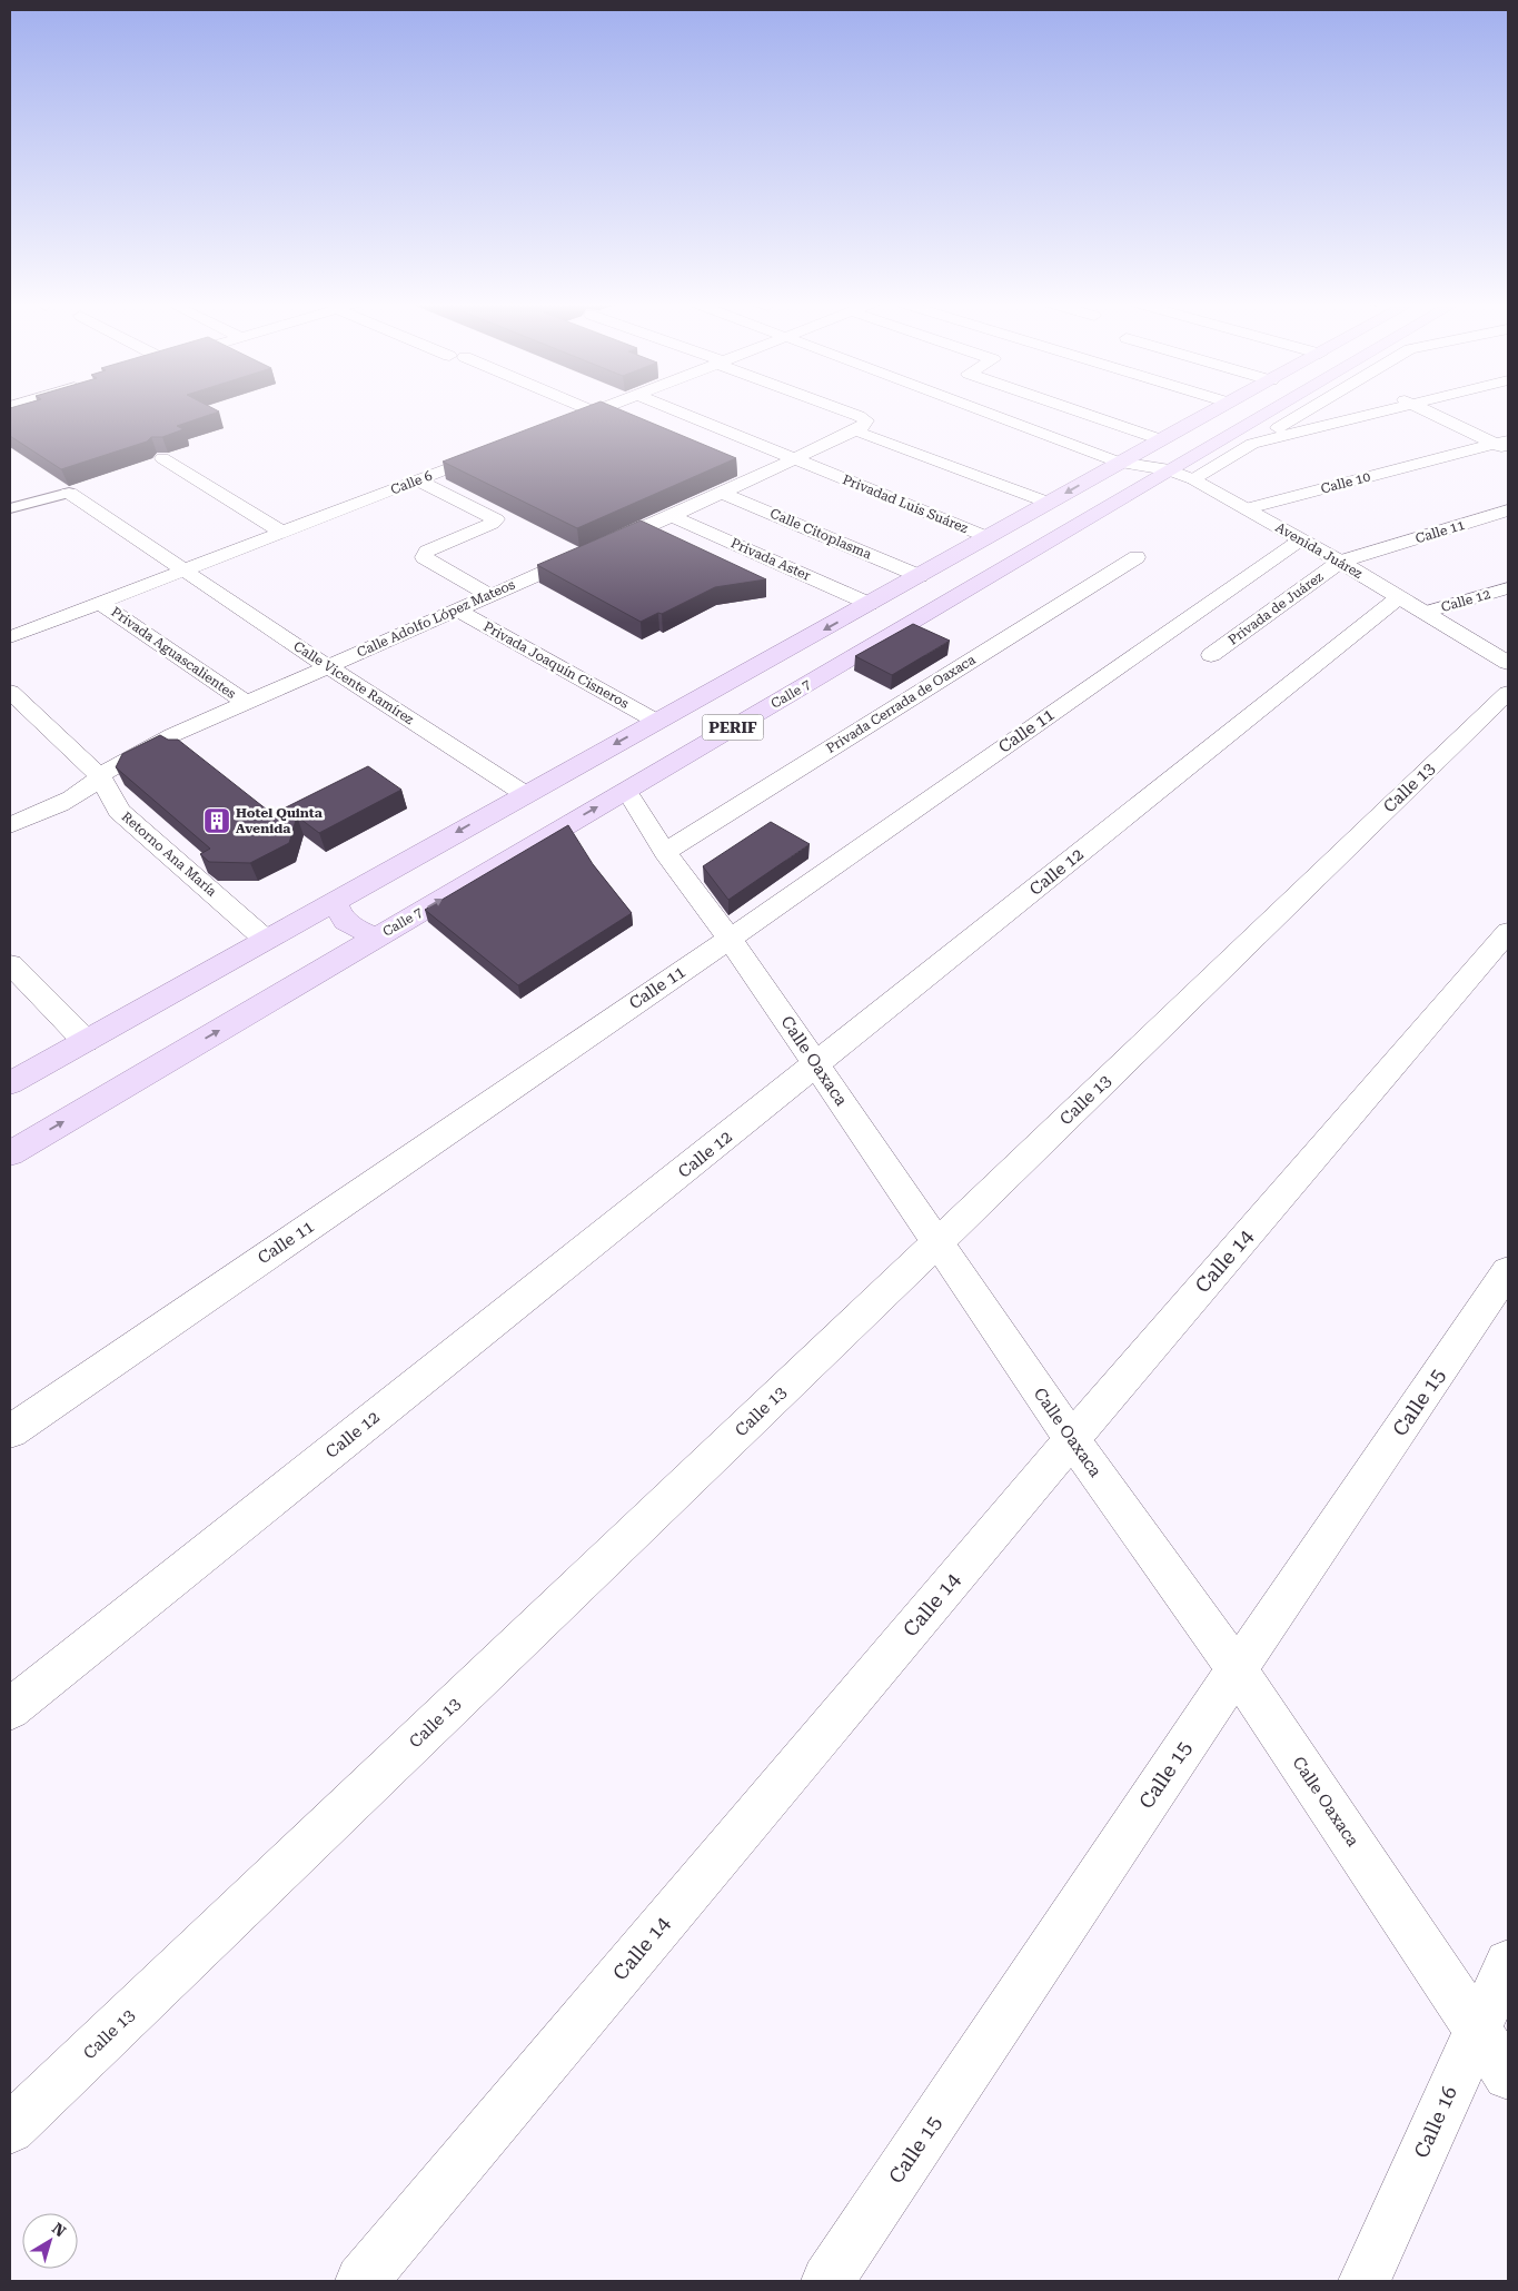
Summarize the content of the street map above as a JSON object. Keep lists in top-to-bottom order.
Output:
{
  "streets": {
    "main road": ["Calle 7", "PERIF"],
    "street": [
      "Calle 6",
      "Calle 10",
      "Privadad Luis Suárez",
      "Calle 11",
      "Calle Citoplasma",
      "Avenida Juárez",
      "Privada Aster",
      "Calle 12",
      "Privada de Juárez",
      "Calle Adolfo López Mateos",
      "Privada Aguascalientes",
      "Privada Joaquín Cisneros",
      "Calle Vicente Ramírez",
      "Privada Cerrada de Oaxaca",
      "Calle 13",
      "Retorno Ana María",
      "Calle Oaxaca",
      "Calle 14",
      "Calle 15",
      "Calle 16"
    ]
  },
  "crossings": [
    ["Calle 6", "Privada Aguascalientes"],
    ["Calle 6", "Calle Vicente Ramírez"],
    ["Calle 10", "Avenida Juárez"],
    ["Privadad Luis Suárez", "Calle Adolfo López Mateos"],
    ["Privadad Luis Suárez", "PERIF"],
    ["Calle 11", "Avenida Juárez"],
    ["Calle 11", "Privada de Juárez"],
    ["Calle 11", "Calle Oaxaca"],
    ["Calle Citoplasma", "Calle Adolfo López Mateos"],
    ["Calle Citoplasma", "PERIF"],
    ["Avenida Juárez", "Calle 12"],
    ["Avenida Juárez", "Privada de Juárez"],
    ["Avenida Juárez", "Calle 7"],
    ["Avenida Juárez", "PERIF"],
    ["Privada Aster", "Calle Adolfo López Mateos"],
    ["Privada Aster", "PERIF"],
    ["Calle 12", "Calle Oaxaca"],
    ["Calle Adolfo López Mateos", "Privada Aguascalientes"],
    ["Calle Adolfo López Mateos", "Privada Joaquín Cisneros"],
    ["Calle Adolfo López Mateos", "Calle Vicente Ramírez"],
    ["Calle Adolfo López Mateos", "Retorno Ana María"],
    ["Privada Joaquín Cisneros", "PERIF"],
    ["Calle Vicente Ramírez", "PERIF"],
    ["Calle 7", "Calle Oaxaca"],
    ["Privada Cerrada de Oaxaca", "Calle Oaxaca"],
    ["PERIF", "Retorno Ana María"],
    ["Calle 13", "Calle Oaxaca"],
    ["Calle Oaxaca", "Calle 14"],
    ["Calle Oaxaca", "Calle 15"],
    ["Calle Oaxaca", "Calle 16"]
  ],
  "places": {
    "building": ["Hotel Quinta Avenida"]
  },
  "north": "top right"
}
